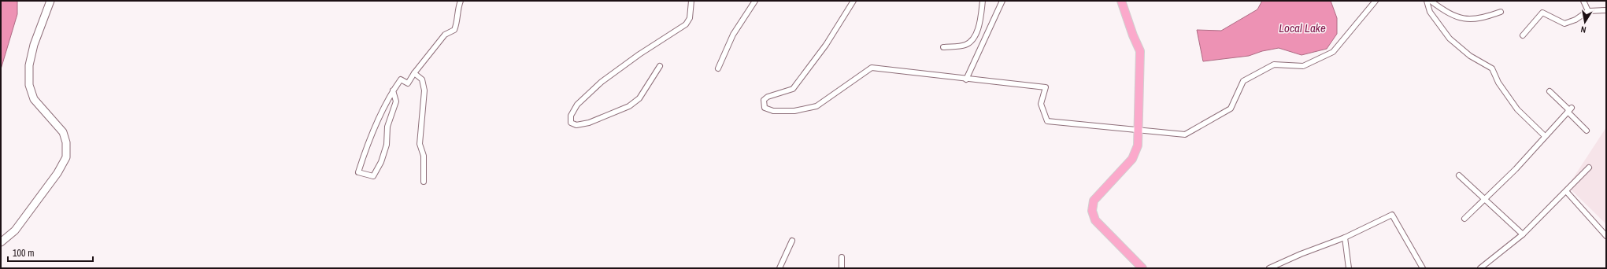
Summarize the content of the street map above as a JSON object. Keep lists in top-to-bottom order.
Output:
{
  "water": ["Local Lake"],
  "scale_bar": "100 m",
  "north": "bottom"
}
